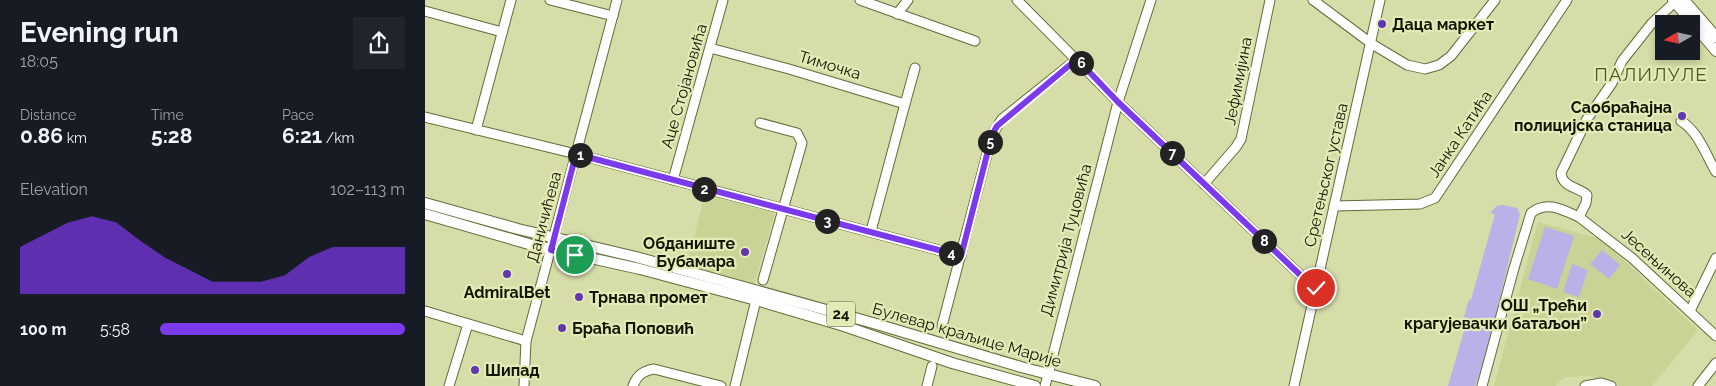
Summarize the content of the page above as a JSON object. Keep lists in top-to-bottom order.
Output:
{
  "streets": {
    "main road": ["24", "Булевар краљице Марије"],
    "street": [
      "Тимочка",
      "Јефимијина",
      "Аце Стојановића",
      "Јанка Катића",
      "Сретењског устава",
      "Даничићева",
      "Димитрија Туцовића",
      "Јесењинова"
    ]
  },
  "crossings": [
    ["Тимочка", "Аце Стојановића"],
    ["Јанка Катића", "Сретењског устава"],
    ["Даничићева", "Булевар краљице Марије"],
    ["Димитрија Туцовића", "Булевар краљице Марије"]
  ],
  "districts": ["ПАЛИЛУЛЕ"],
  "places": [
    "Даца маркет",
    "Саобраћајна полицијска станица",
    "Обданиште Бубамара",
    "AdmiralBet",
    "Трнава промет",
    "ОШ „Трећи крагујевачки батаљон”",
    "Браћа Поповић",
    "Шипад"
  ],
  "north": "left",
  "page": {
    "heading": ["Evening run", "18:05"],
    "pins": [
      "6",
      "5",
      "7",
      "1",
      "2",
      "3",
      "8",
      "4"
    ],
    "stats": [
      ["Distance", "0.86 km"],
      ["Time", "5:28"],
      ["Pace", "6:21 /km"]
    ],
    "chart": ["Elevation", "102–113 m"],
    "list": [
      {
        "name": "100 m",
        "note": "5:58"
      }
    ]
  }
}
